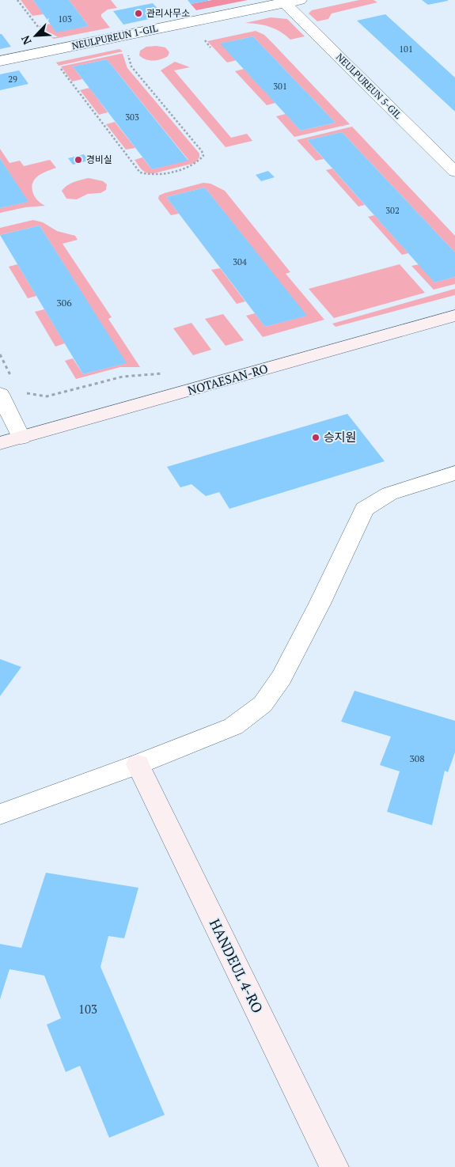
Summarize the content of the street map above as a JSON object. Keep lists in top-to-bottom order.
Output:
{
  "streets": {
    "street": [
      "NEULPUREUN 1-GIL",
      "NEULPUREUN 5-GIL",
      "NOTAESAN-RO",
      "HANDEUL 4-RO"
    ]
  },
  "crossings": [
    ["NEULPUREUN 1-GIL", "NEULPUREUN 5-GIL"]
  ],
  "places": ["관리사무소", "경비실", "승지원"],
  "house_numbers": [
    "103",
    "101",
    "29",
    "301",
    "303",
    "302",
    "304",
    "306",
    "308",
    "103"
  ],
  "north": "bottom left"
}
